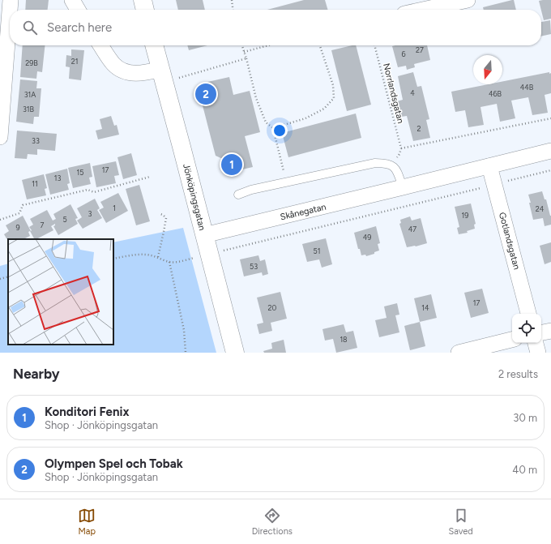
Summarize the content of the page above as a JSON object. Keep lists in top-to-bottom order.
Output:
{
  "streets": {
    "street": ["Jönköpingsgatan", "Skånegatan", "Gotlandsgatan"],
    "path": ["Norrlandsgatan"]
  },
  "crossings": [
    ["Jönköpingsgatan", "Skånegatan"],
    ["Skånegatan", "Gotlandsgatan"]
  ],
  "house_numbers": [
    "27",
    "6",
    "21",
    "29B",
    "44B",
    "4",
    "46B",
    "31A",
    "31B",
    "2",
    "33",
    "17",
    "15",
    "13",
    "11",
    "1",
    "24",
    "3",
    "19",
    "5",
    "7",
    "9",
    "47",
    "49",
    "51",
    "53",
    "17",
    "20",
    "14",
    "18"
  ],
  "north": "bottom",
  "page": {
    "search": "Search here",
    "pins": ["2", "1"],
    "heading": ["Nearby", "2 results"],
    "list": [
      {
        "mark": "1",
        "name": "Konditori Fenix",
        "note": "Shop · Jönköpingsgatan",
        "value": "30 m"
      },
      {
        "mark": "2",
        "name": "Olympen Spel och Tobak",
        "note": "Shop · Jönköpingsgatan",
        "value": "40 m"
      }
    ],
    "nav": ["Map", "Directions", "Saved"]
  }
}
